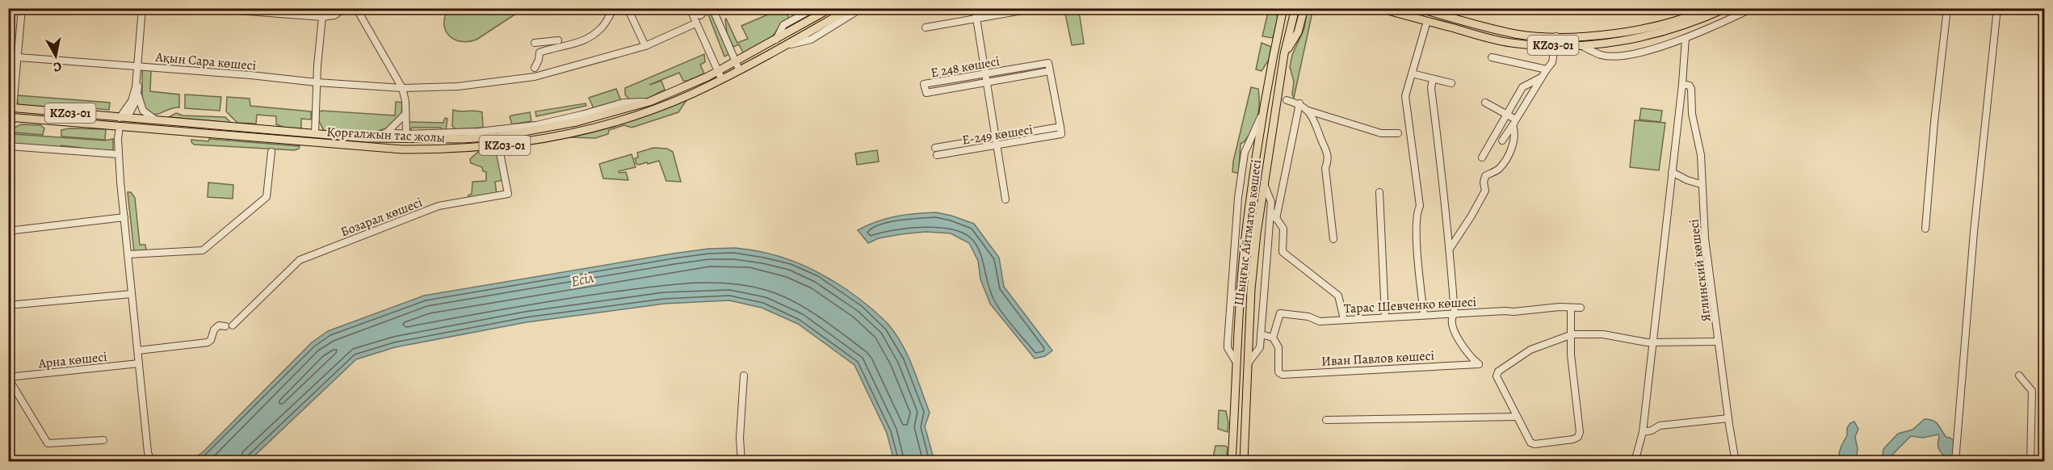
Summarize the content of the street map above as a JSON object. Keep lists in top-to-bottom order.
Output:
{
  "streets": {
    "main road": ["KZ03-01", "Қорғалжын тас жолы", "Шыңғыс Айтматов көшесі"],
    "street": [
      "Ақын Сара көшесі",
      "Е 248 көшесі",
      "Бозарал көшесі",
      "Яглинский көшесі",
      "Тарас Шевченко көшесі",
      "Иван Павлов көшесі",
      "Арна көшесі"
    ]
  },
  "crossings": [
    ["Қорғалжын тас жолы", "Бозарал көшесі"],
    ["Тарас Шевченко көшесі", "Иван Павлов көшесі"]
  ],
  "water": ["Есіл"],
  "north": "bottom"
}
